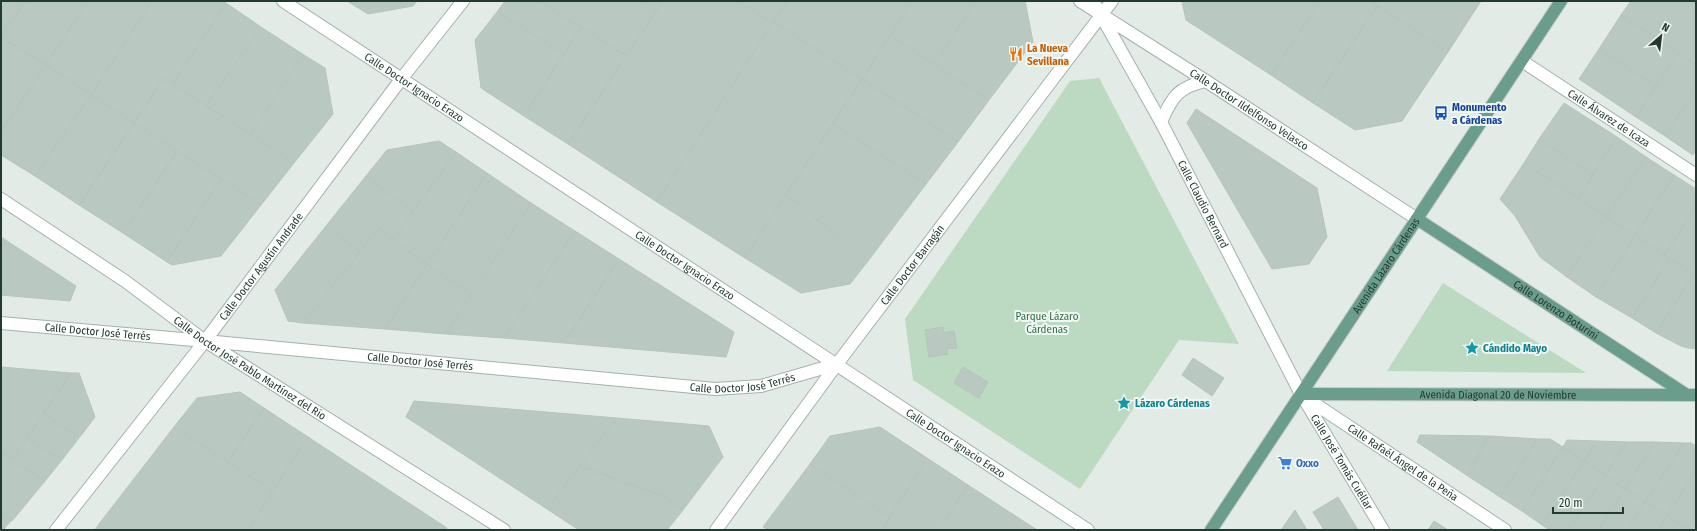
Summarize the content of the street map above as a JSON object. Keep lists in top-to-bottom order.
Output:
{
  "streets": {
    "main road": ["Avenida Lázaro Cárdenas", "Calle Lorenzo Boturini", "Avenida Diagonal 20 de Noviembre"],
    "street": [
      "Calle Doctor Ignacio Erazo",
      "Calle Doctor Ildelfonso Velasco",
      "Calle Álvarez de Icaza",
      "Calle Claudio Bernard",
      "Calle Doctor Barragán",
      "Calle Doctor Agustín Andrade",
      "Calle Doctor José Terrés",
      "Calle Doctor José Pablo Martínez del Río",
      "Calle José Tomás Cuéllar",
      "Calle Rafaél Ángel de la Peña"
    ]
  },
  "crossings": [
    ["Calle Doctor Ignacio Erazo", "Calle Doctor Barragán"],
    ["Calle Doctor Ignacio Erazo", "Calle Doctor Agustín Andrade"],
    ["Calle Doctor Ignacio Erazo", "Calle Doctor José Terrés"],
    ["Calle Doctor Ildelfonso Velasco", "Calle Claudio Bernard"],
    ["Calle Doctor Ildelfonso Velasco", "Calle Doctor Barragán"],
    ["Calle Doctor Ildelfonso Velasco", "Avenida Lázaro Cárdenas"],
    ["Calle Doctor Ildelfonso Velasco", "Calle Lorenzo Boturini"],
    ["Calle Álvarez de Icaza", "Avenida Lázaro Cárdenas"],
    ["Calle Claudio Bernard", "Calle Doctor Barragán"],
    ["Calle Claudio Bernard", "Avenida Lázaro Cárdenas"],
    ["Calle Claudio Bernard", "Avenida Diagonal 20 de Noviembre"],
    ["Calle Claudio Bernard", "Calle José Tomás Cuéllar"],
    ["Calle Claudio Bernard", "Calle Rafaél Ángel de la Peña"],
    ["Calle Doctor Barragán", "Calle Doctor José Terrés"],
    ["Avenida Lázaro Cárdenas", "Calle Lorenzo Boturini"],
    ["Avenida Lázaro Cárdenas", "Avenida Diagonal 20 de Noviembre"],
    ["Avenida Lázaro Cárdenas", "Calle José Tomás Cuéllar"],
    ["Avenida Lázaro Cárdenas", "Calle Rafaél Ángel de la Peña"],
    ["Calle Doctor Agustín Andrade", "Calle Doctor José Terrés"],
    ["Calle Doctor Agustín Andrade", "Calle Doctor José Pablo Martínez del Río"],
    ["Calle Lorenzo Boturini", "Avenida Diagonal 20 de Noviembre"],
    ["Calle Doctor José Terrés", "Calle Doctor José Pablo Martínez del Río"],
    ["Avenida Diagonal 20 de Noviembre", "Calle José Tomás Cuéllar"],
    ["Avenida Diagonal 20 de Noviembre", "Calle Rafaél Ángel de la Peña"],
    ["Calle José Tomás Cuéllar", "Calle Rafaél Ángel de la Peña"]
  ],
  "parks": ["Parque Lázaro Cárdenas"],
  "places": {
    "restaurant": ["La Nueva Sevillana"],
    "bus stop": ["Monumento a Cárdenas"],
    "place": ["Cándido Mayo", "Lázaro Cárdenas"],
    "supermarket": ["Oxxo"]
  },
  "scale_bar": "20 m",
  "north": "top right"
}
